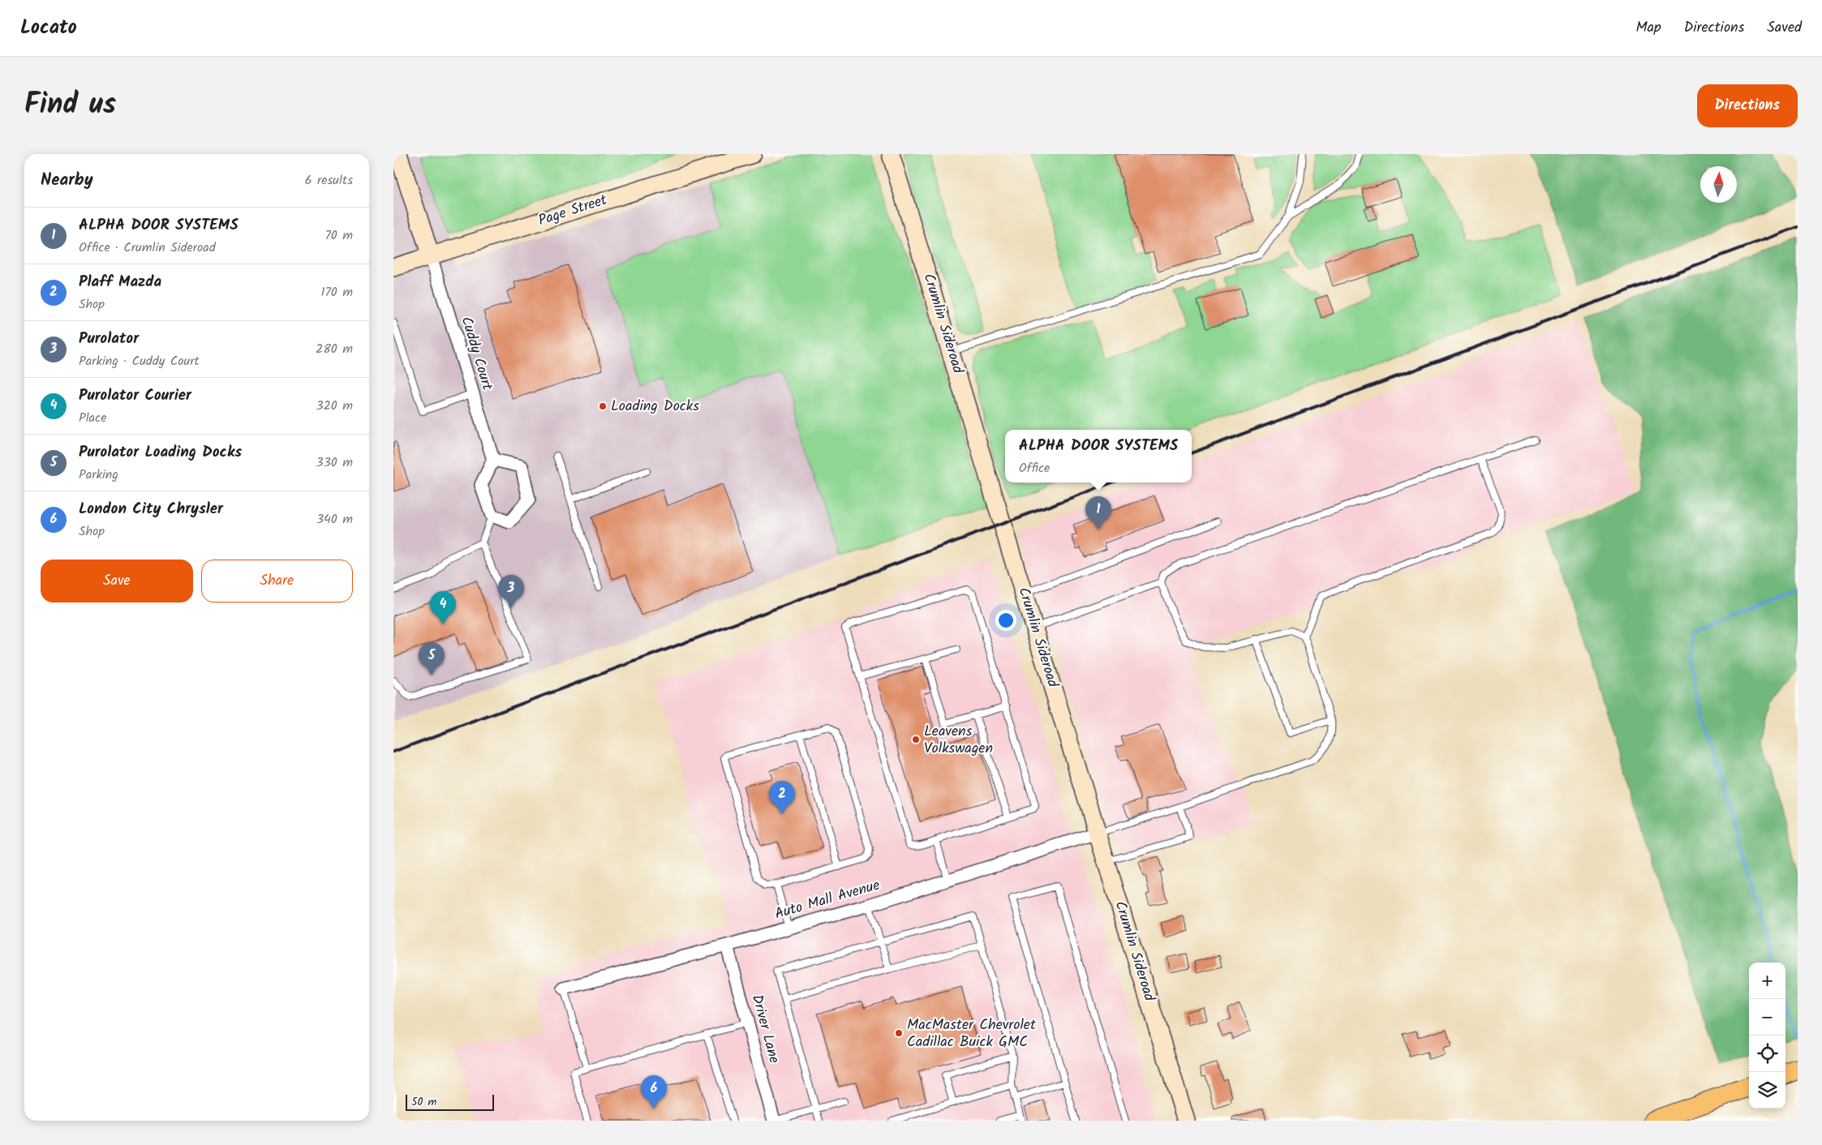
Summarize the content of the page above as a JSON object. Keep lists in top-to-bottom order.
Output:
{
  "streets": {
    "street": [
      "Page Street",
      "Crumlin Sideroad",
      "Cuddy Court",
      "Auto Mall Avenue",
      "Driver Lane"
    ]
  },
  "crossings": [
    ["Page Street", "Cuddy Court"],
    ["Crumlin Sideroad", "Auto Mall Avenue"],
    ["Auto Mall Avenue", "Driver Lane"]
  ],
  "places": ["Loading Docks", "Leavens Volkswagen", "MacMaster Chevrolet Cadillac Buick GMC"],
  "scale_bar": "50 m",
  "north": "top",
  "page": {
    "header": "Locato",
    "nav": ["Map", "Directions", "Saved"],
    "title": "Find us",
    "buttons": [
      "Directions",
      ["Save", "Share"]
    ],
    "heading": ["Nearby", "6 results"],
    "list": [
      {
        "mark": "1",
        "name": "ALPHA DOOR SYSTEMS",
        "note": "Office · Crumlin Sideroad",
        "value": "70 m"
      },
      {
        "mark": "2",
        "name": "Plaff Mazda",
        "note": "Shop",
        "value": "170 m"
      },
      {
        "mark": "3",
        "name": "Purolator",
        "note": "Parking · Cuddy Court",
        "value": "280 m"
      },
      {
        "mark": "4",
        "name": "Purolator Courier",
        "note": "Place",
        "value": "320 m"
      },
      {
        "mark": "5",
        "name": "Purolator Loading Docks",
        "note": "Parking",
        "value": "330 m"
      },
      {
        "mark": "6",
        "name": "London City Chrysler",
        "note": "Shop",
        "value": "340 m"
      }
    ],
    "popup": ["ALPHA DOOR SYSTEMS", "Office"],
    "pins": [
      "1",
      "3",
      "4",
      "5",
      "2",
      "6"
    ],
    "map_buttons": ["+", "−"],
    "scale": "50 m"
  }
}
